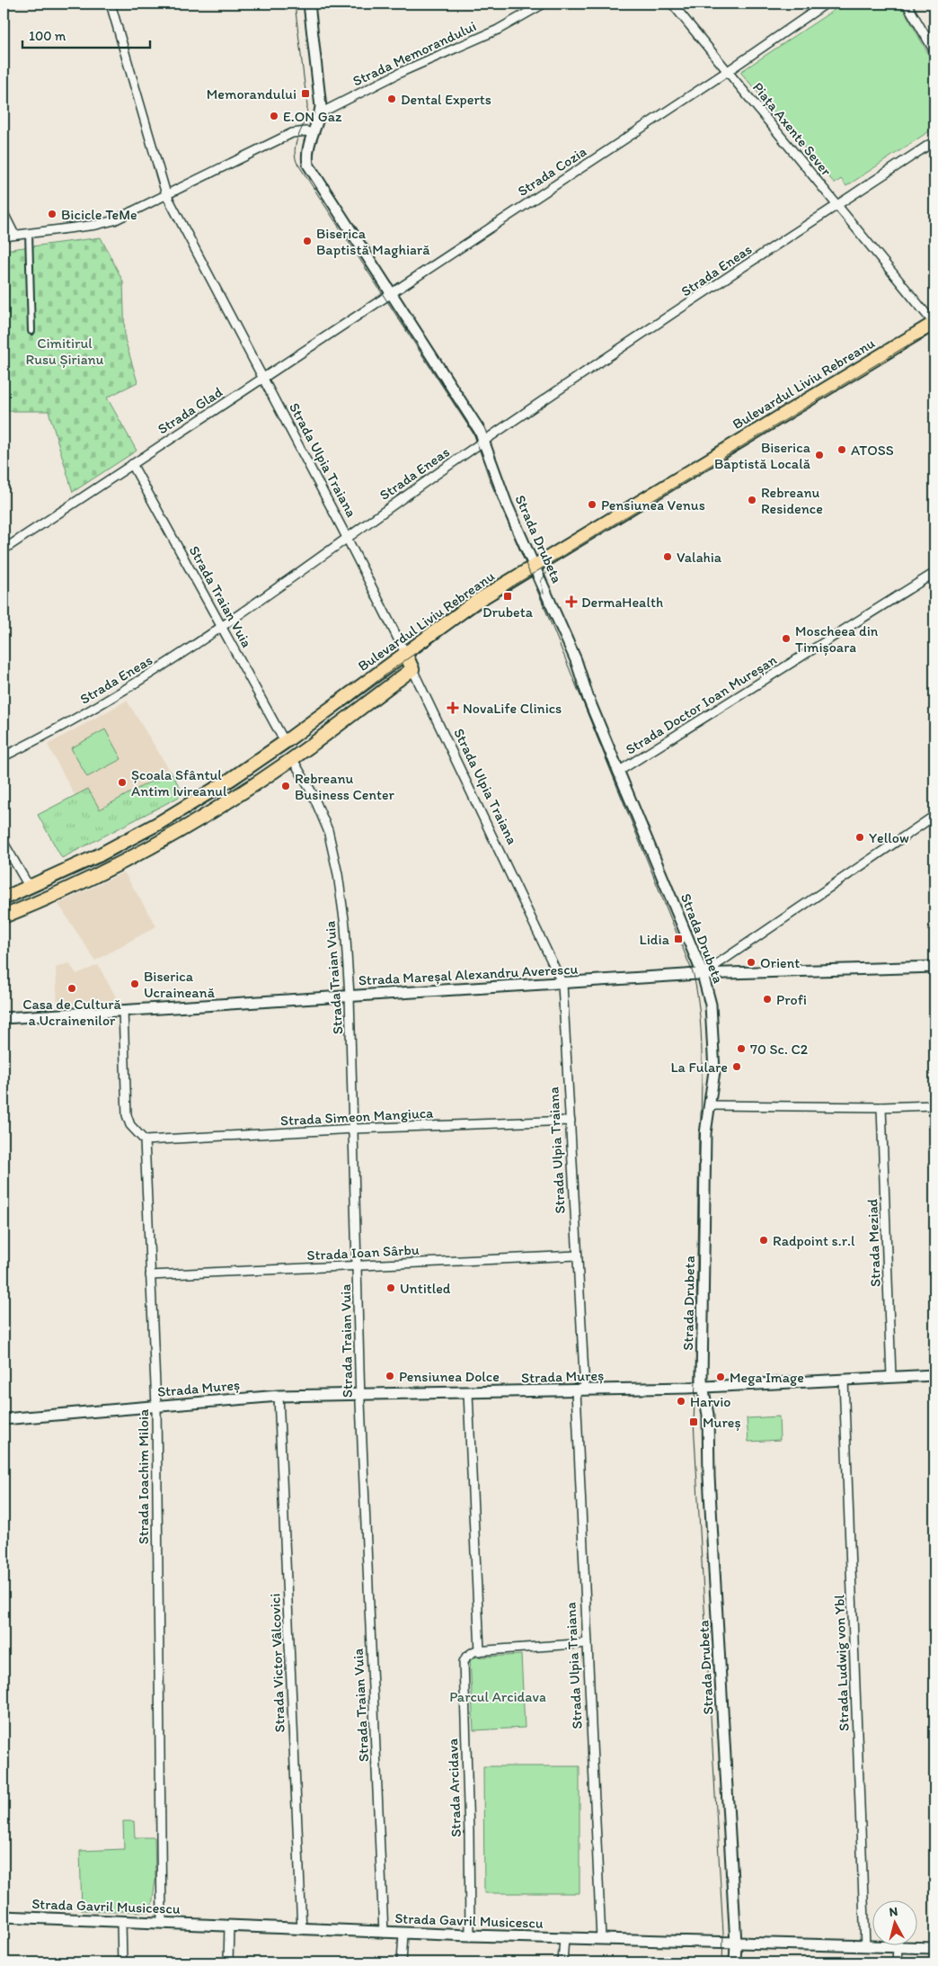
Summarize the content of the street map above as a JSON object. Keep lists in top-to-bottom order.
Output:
{
  "streets": {
    "main road": ["Bulevardul Liviu Rebreanu", "Strada Ulpia Traiana"],
    "street": [
      "Strada Memorandului",
      "Piața Axente Sever",
      "Strada Cozia",
      "Strada Eneas",
      "Strada Glad",
      "Strada Drubeta",
      "Strada Traian Vuia",
      "Strada Doctor Ioan Mureșan",
      "Strada Mareșal Alexandru Averescu",
      "Strada Simeon Mangiuca",
      "Strada Meziad",
      "Strada Ioan Sârbu",
      "Strada Mureș",
      "Strada Ioachim Miloia",
      "Strada Victor Vâlcovici",
      "Strada Ludwig von Ybl",
      "Strada Arcidava",
      "Strada Gavril Musicescu"
    ]
  },
  "crossings": [
    ["Strada Memorandului", "Strada Drubeta"],
    ["Piața Axente Sever", "Strada Cozia"],
    ["Piața Axente Sever", "Strada Eneas"],
    ["Piața Axente Sever", "Bulevardul Liviu Rebreanu"],
    ["Strada Cozia", "Strada Glad"],
    ["Strada Cozia", "Strada Drubeta"],
    ["Strada Eneas", "Strada Ulpia Traiana"],
    ["Strada Eneas", "Strada Drubeta"],
    ["Strada Eneas", "Strada Traian Vuia"],
    ["Bulevardul Liviu Rebreanu", "Strada Ulpia Traiana"],
    ["Bulevardul Liviu Rebreanu", "Strada Drubeta"],
    ["Bulevardul Liviu Rebreanu", "Strada Traian Vuia"],
    ["Strada Glad", "Strada Ulpia Traiana"],
    ["Strada Glad", "Strada Drubeta"],
    ["Strada Glad", "Strada Traian Vuia"],
    ["Strada Ulpia Traiana", "Strada Mareșal Alexandru Averescu"],
    ["Strada Ulpia Traiana", "Strada Simeon Mangiuca"],
    ["Strada Ulpia Traiana", "Strada Ioan Sârbu"],
    ["Strada Ulpia Traiana", "Strada Mureș"],
    ["Strada Ulpia Traiana", "Strada Gavril Musicescu"],
    ["Strada Drubeta", "Strada Doctor Ioan Mureșan"],
    ["Strada Drubeta", "Strada Mareșal Alexandru Averescu"],
    ["Strada Drubeta", "Strada Mureș"],
    ["Strada Drubeta", "Strada Gavril Musicescu"],
    ["Strada Traian Vuia", "Strada Mareșal Alexandru Averescu"],
    ["Strada Traian Vuia", "Strada Simeon Mangiuca"],
    ["Strada Traian Vuia", "Strada Ioan Sârbu"],
    ["Strada Traian Vuia", "Strada Mureș"],
    ["Strada Traian Vuia", "Strada Gavril Musicescu"],
    ["Strada Simeon Mangiuca", "Strada Ioachim Miloia"],
    ["Strada Meziad", "Strada Mureș"],
    ["Strada Ioan Sârbu", "Strada Ioachim Miloia"],
    ["Strada Mureș", "Strada Ioachim Miloia"],
    ["Strada Mureș", "Strada Victor Vâlcovici"],
    ["Strada Mureș", "Strada Ludwig von Ybl"],
    ["Strada Ioachim Miloia", "Strada Gavril Musicescu"],
    ["Strada Victor Vâlcovici", "Strada Gavril Musicescu"],
    ["Strada Ludwig von Ybl", "Strada Gavril Musicescu"],
    ["Strada Arcidava", "Strada Gavril Musicescu"]
  ],
  "parks": ["Cimitirul Rusu Șirianu", "Parcul Arcidava"],
  "places": {
    "transit": [
      "Memorandului",
      "Drubeta",
      "Lidia",
      "Mureș"
    ],
    "other": [
      "Dental Experts",
      "E.ON Gaz",
      "Bicicle TeMe",
      "Biserica Baptistă Maghiară",
      "ATOSS",
      "Biserica Baptistă Locală",
      "Rebreanu Residence",
      "Pensiunea Venus",
      "Valahia",
      "Moscheea din Timișoara",
      "Școala Sfântul Antim Ivireanul",
      "Rebreanu Business Center",
      "Yellow",
      "Orient",
      "Biserica Ucraineană",
      "Casa de Cultură a Ucrainenilor",
      "Profi",
      "70 Sc. C2",
      "La Fulare",
      "Radpoint s.r.l",
      "Untitled",
      "Pensiunea Dolce",
      "Mega Image",
      "Harvio"
    ],
    "health": ["DermaHealth", "NovaLife Clinics"]
  },
  "scale_bar": "100 m",
  "north": "top"
}
